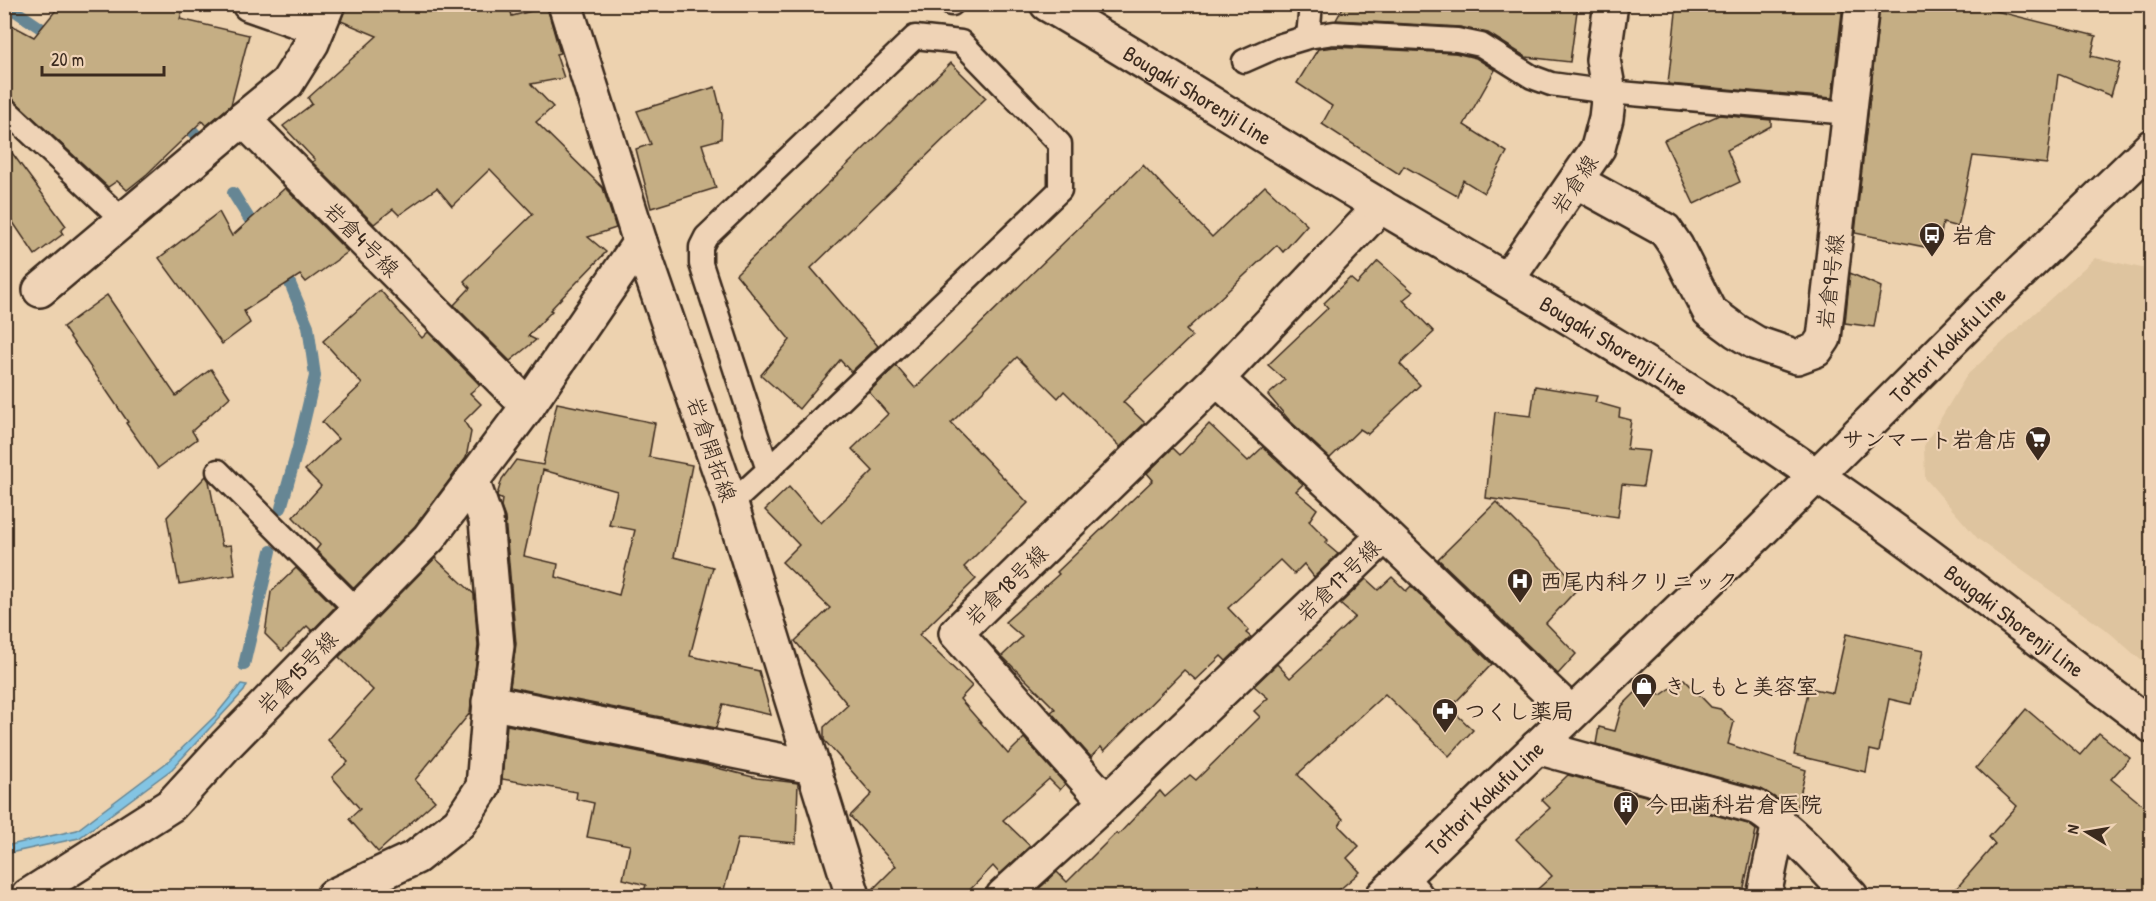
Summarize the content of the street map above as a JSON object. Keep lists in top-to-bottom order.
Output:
{
  "streets": {
    "street": [
      "Bougaki Shorenji Line",
      "岩倉線",
      "岩倉4号線",
      "岩倉9号線",
      "Tottori Kokufu Line",
      "岩倉開拓線",
      "岩倉17号線",
      "岩倉18号線",
      "岩倉15号線"
    ]
  },
  "crossings": [
    ["Bougaki Shorenji Line", "岩倉線"],
    ["Bougaki Shorenji Line", "Tottori Kokufu Line"],
    ["岩倉線", "岩倉9号線"],
    ["岩倉4号線", "岩倉15号線"],
    ["岩倉17号線", "岩倉18号線"]
  ],
  "places": {
    "bus stop": ["岩倉"],
    "supermarket": ["サンマート岩倉店"],
    "hospital": ["西尾内科クリニック"],
    "shop": ["きしもと美容室"],
    "pharmacy": ["つくし薬局"],
    "building": ["今田歯科岩倉医院"]
  },
  "scale_bar": "20 m",
  "north": "left"
}
